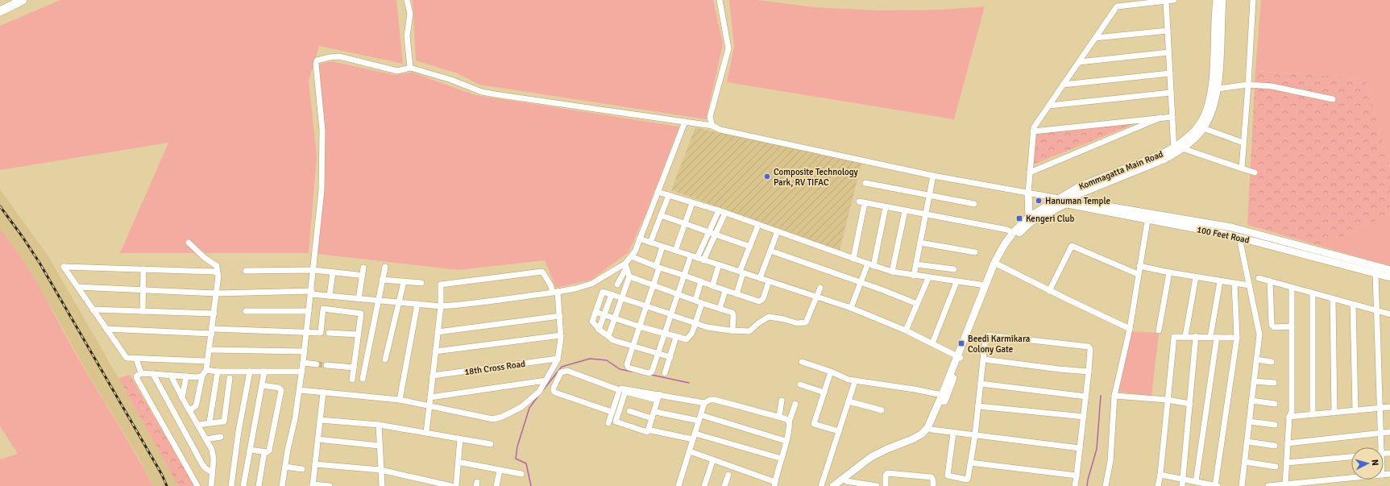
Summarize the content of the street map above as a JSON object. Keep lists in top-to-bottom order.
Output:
{
  "streets": {
    "main road": ["Kommagatta Main Road", "100 Feet Road"],
    "street": ["18th Cross Road"]
  },
  "crossings": [
    ["Kommagatta Main Road", "100 Feet Road"]
  ],
  "places": {
    "other": ["Composite Technology Park, RV TIFAC", "Hanuman Temple"],
    "transit": ["Kengeri Club", "Beedi Karmikara Colony Gate"]
  },
  "north": "right"
}
